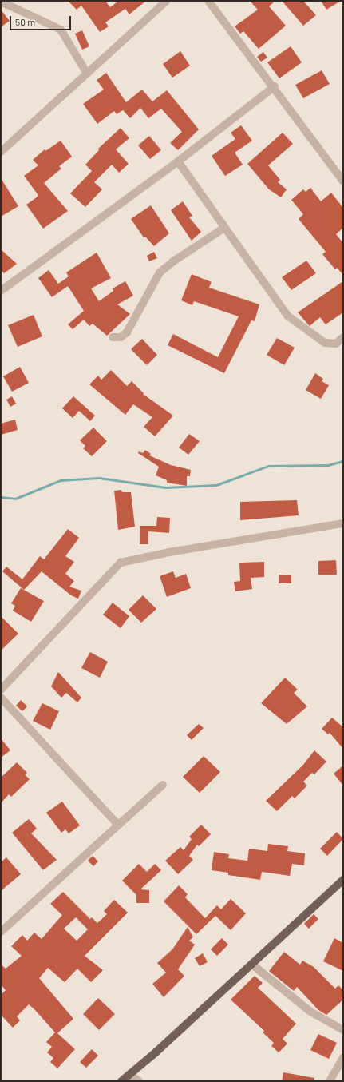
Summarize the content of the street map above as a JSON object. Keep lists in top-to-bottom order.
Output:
{
  "scale_bar": "50 m"
}
